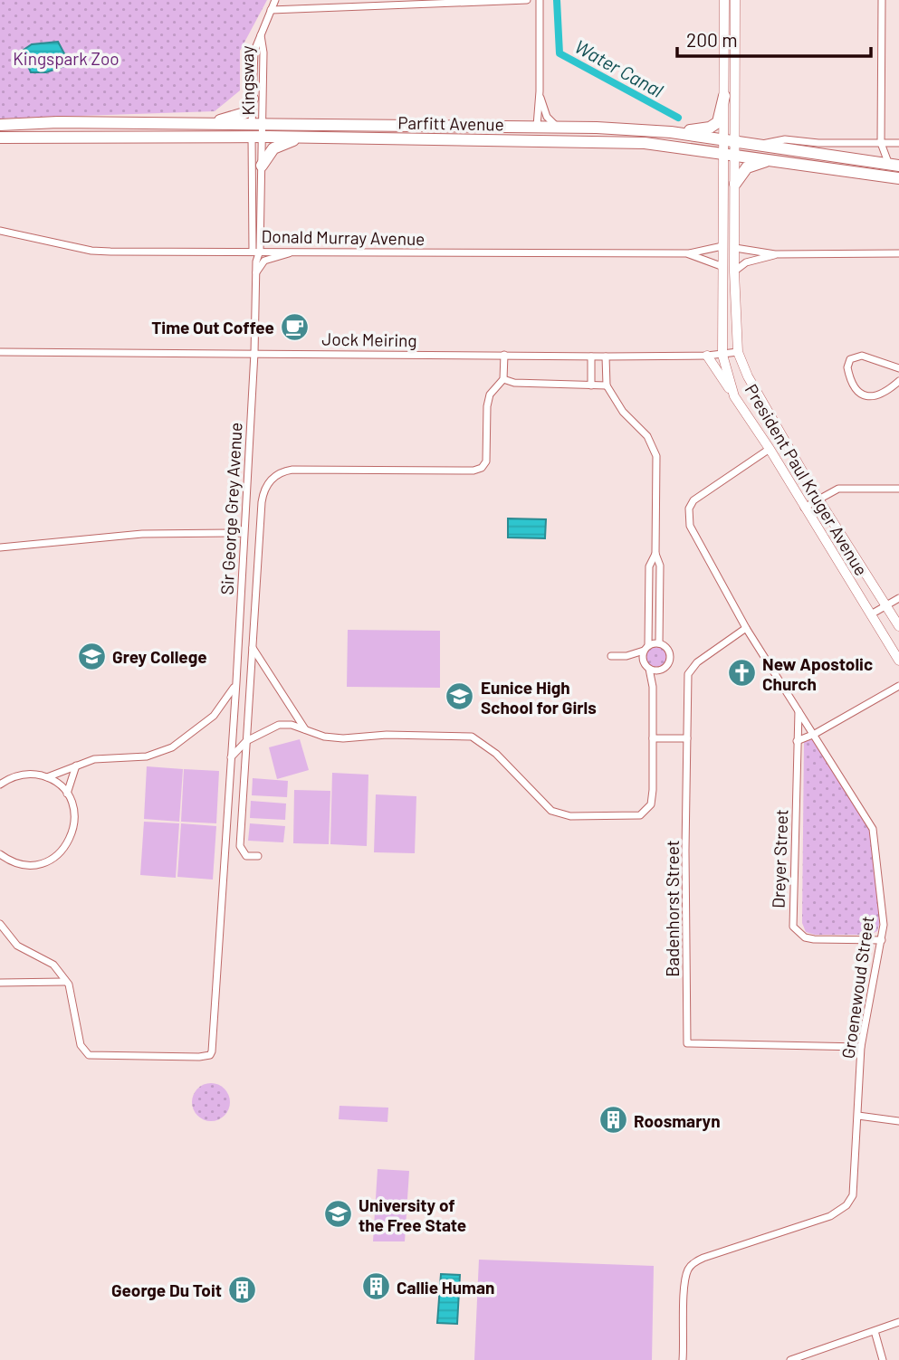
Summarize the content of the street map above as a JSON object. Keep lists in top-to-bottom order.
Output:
{
  "streets": {
    "highway": ["Parfitt Avenue"],
    "street": [
      "Kingsway",
      "Donald Murray Avenue",
      "Jock Meiring",
      "President Paul Kruger Avenue",
      "Sir George Grey Avenue",
      "Dreyer Street",
      "Badenhorst Street",
      "Groenewoud Street"
    ]
  },
  "crossings": [
    ["Kingsway", "Parfitt Avenue"],
    ["Kingsway", "Sir George Grey Avenue"],
    ["Parfitt Avenue", "President Paul Kruger Avenue"],
    ["Parfitt Avenue", "Sir George Grey Avenue"],
    ["Donald Murray Avenue", "President Paul Kruger Avenue"],
    ["Donald Murray Avenue", "Sir George Grey Avenue"],
    ["Jock Meiring", "President Paul Kruger Avenue"],
    ["Jock Meiring", "Sir George Grey Avenue"],
    ["President Paul Kruger Avenue", "Groenewoud Street"],
    ["Dreyer Street", "Groenewoud Street"],
    ["Badenhorst Street", "Groenewoud Street"]
  ],
  "water": ["Water Canal"],
  "parks": ["Kingspark Zoo"],
  "places": {
    "cafe": ["Time Out Coffee"],
    "school or university": ["Grey College", "Eunice High School for Girls", "University of the Free State"],
    "church": ["New Apostolic Church"],
    "building": ["Roosmaryn", "Callie Human", "George Du Toit"]
  },
  "scale_bar": "200 m"
}
